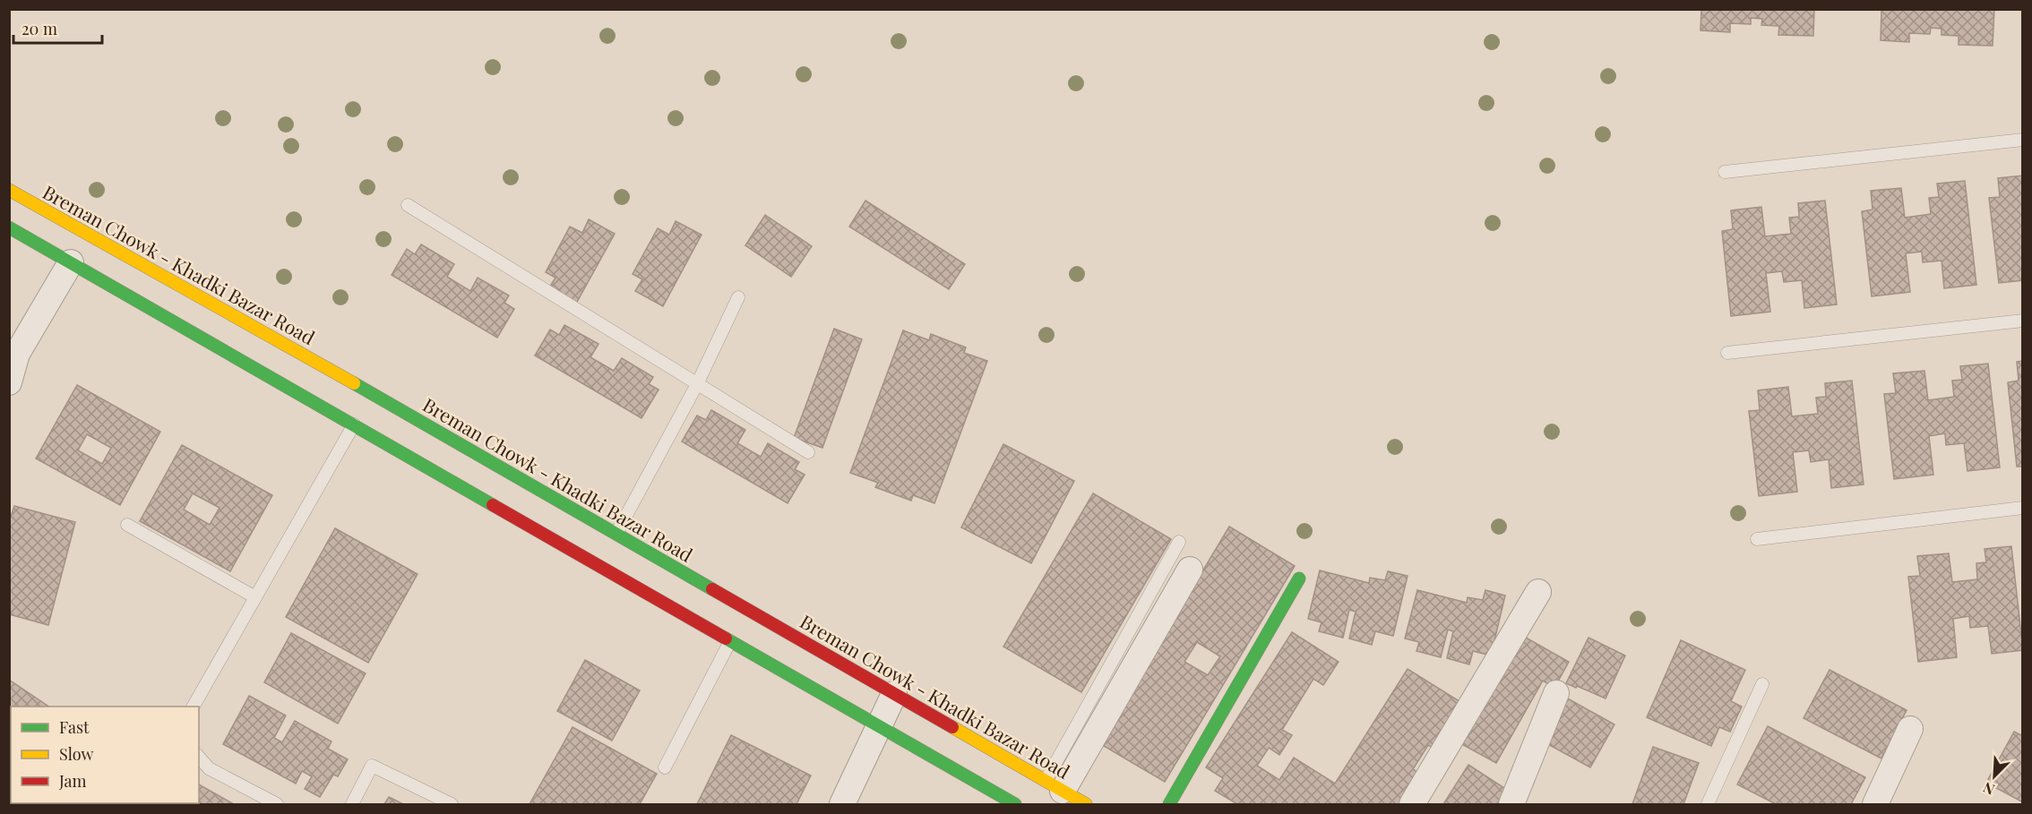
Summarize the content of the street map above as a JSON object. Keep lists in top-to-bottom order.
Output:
{
  "streets": {
    "main road": ["Breman Chowk - Khadki Bazar Road"]
  },
  "legend": ["Fast", "Slow", "Jam"],
  "scale_bar": "20 m",
  "north": "bottom left"
}
